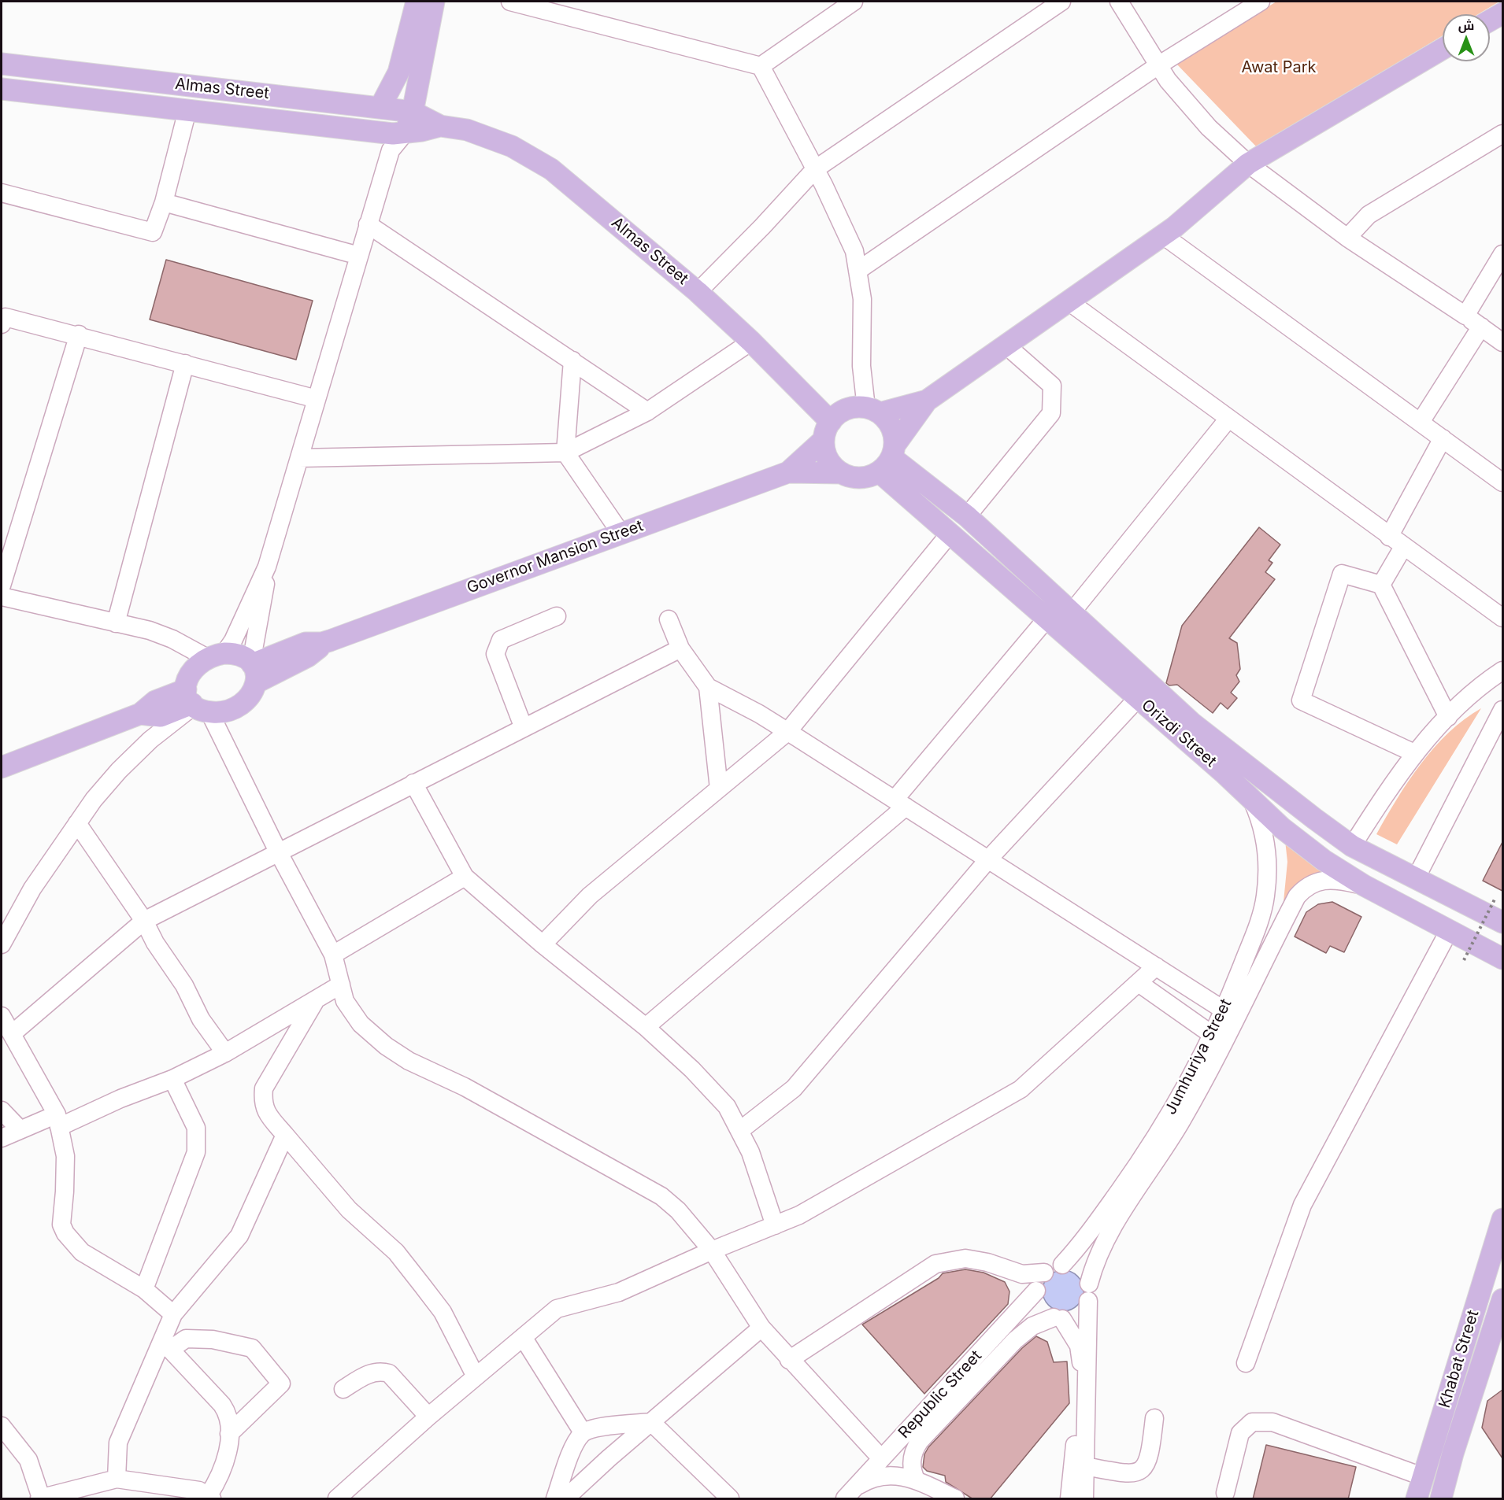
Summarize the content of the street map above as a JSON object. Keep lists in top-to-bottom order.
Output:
{
  "streets": {
    "main road": [
      "Almas Street",
      "Governor Mansion Street",
      "Orizdi Street",
      "Khabat Street"
    ],
    "street": ["Jumhuriya Street", "Republic Street"]
  },
  "crossings": [
    ["Almas Street", "Governor Mansion Street"],
    ["Almas Street", "Orizdi Street"],
    ["Governor Mansion Street", "Orizdi Street"],
    ["Orizdi Street", "Jumhuriya Street"],
    ["Jumhuriya Street", "Republic Street"]
  ],
  "parks": ["Awat Park"],
  "north": "top"
}
